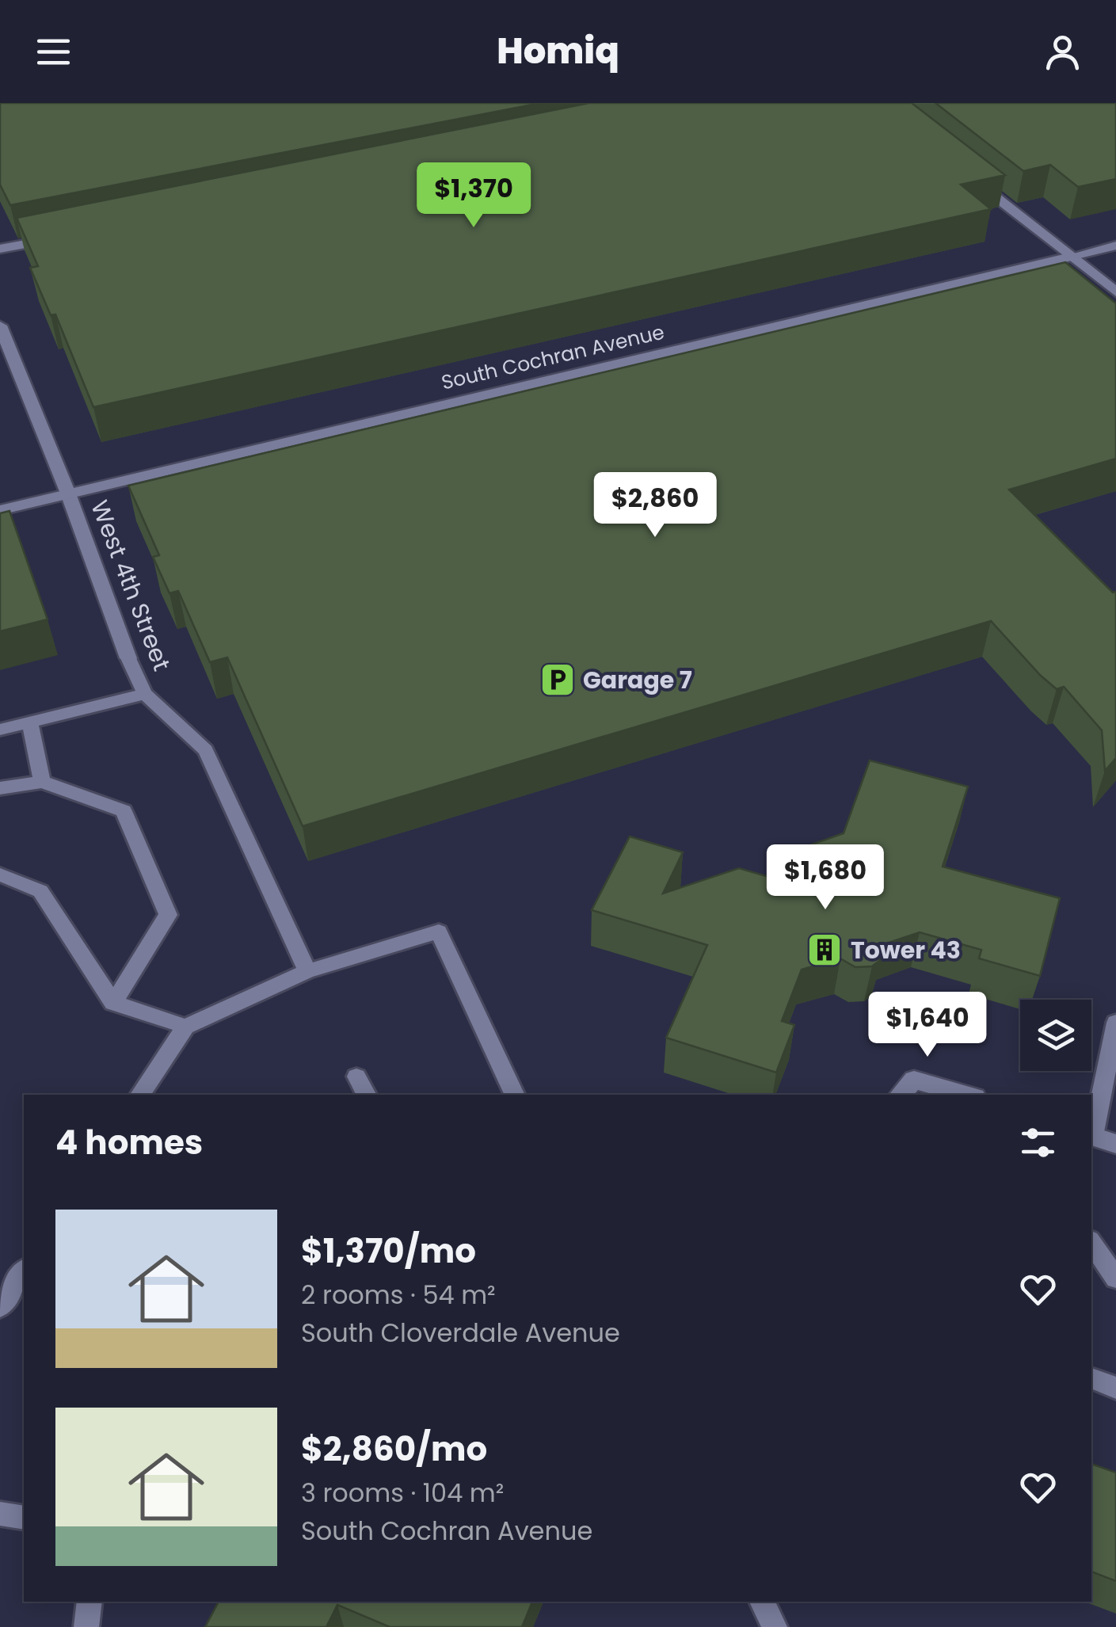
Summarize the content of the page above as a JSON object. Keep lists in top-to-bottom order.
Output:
{
  "streets": {
    "street": ["South Cochran Avenue", "West 4th Street"]
  },
  "crossings": [
    ["South Cochran Avenue", "West 4th Street"]
  ],
  "places": {
    "parking": ["Garage 7"],
    "building": ["Tower 43"]
  },
  "page": {
    "header": "Homiq",
    "price": [
      "$1,370",
      "$2,860",
      "$1,680",
      "$1,640"
    ],
    "heading": "4 homes",
    "list": [
      {
        "name": "$1,370/mo",
        "note": "2 rooms · 54 m² · South Cloverdale Avenue"
      },
      {
        "name": "$2,860/mo",
        "note": "3 rooms · 104 m² · South Cochran Avenue"
      }
    ]
  }
}
